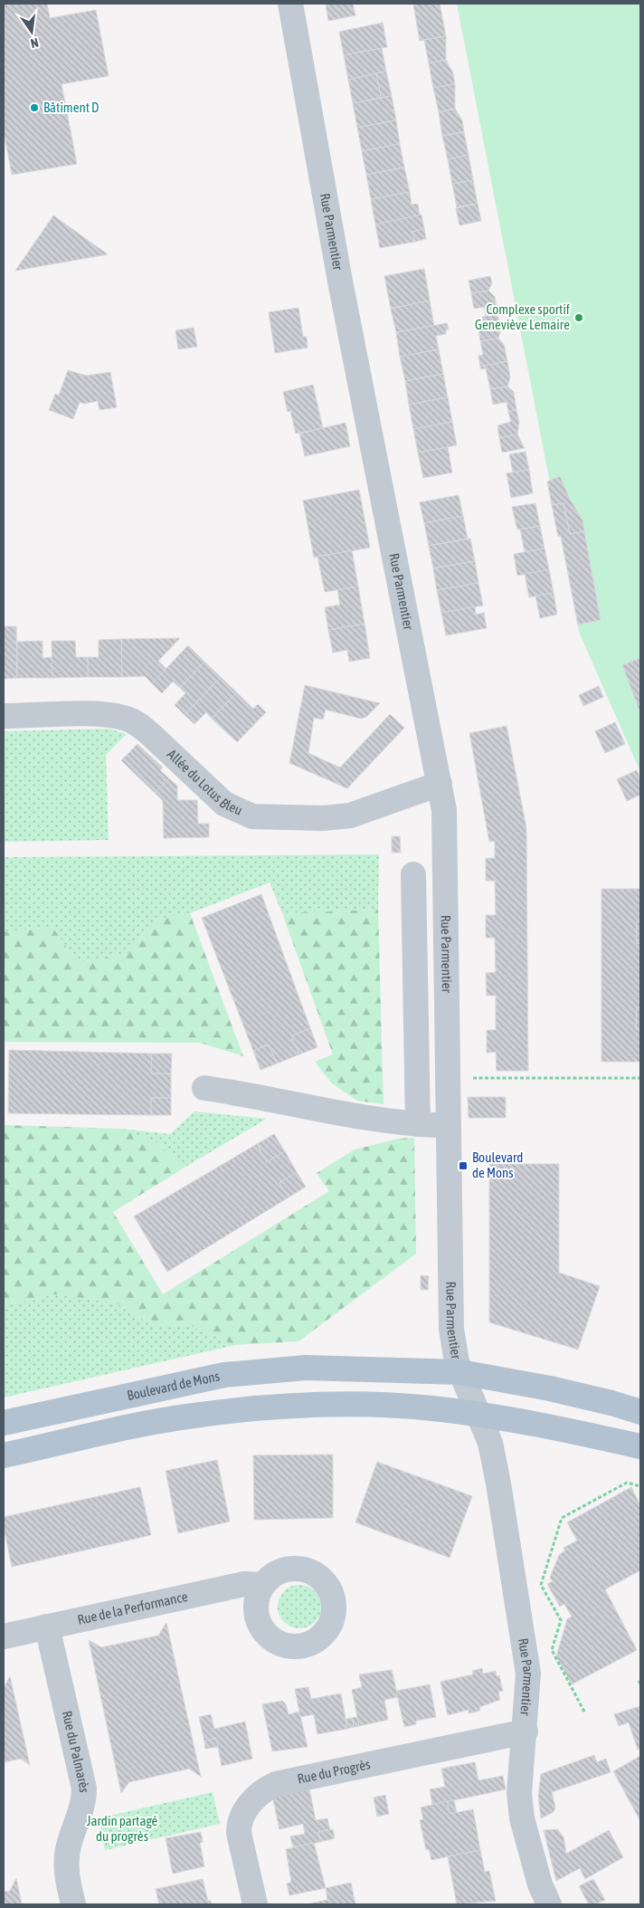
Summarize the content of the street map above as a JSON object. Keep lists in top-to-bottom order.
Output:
{
  "streets": {
    "main road": ["Boulevard de Mons"],
    "street": [
      "Rue Parmentier",
      "Allée du Lotus Bleu",
      "Rue de la Performance",
      "Rue du Palmarès",
      "Rue du Progrès"
    ]
  },
  "crossings": [
    ["Rue Parmentier", "Allée du Lotus Bleu"],
    ["Rue Parmentier", "Boulevard de Mons"],
    ["Rue Parmentier", "Rue du Progrès"],
    ["Rue de la Performance", "Rue du Palmarès"]
  ],
  "parks": ["Jardin partagé du progrès"],
  "places": {
    "other": ["Bâtiment D", "Complexe sportif Geneviève Lemaire"],
    "transit": ["Boulevard de Mons"]
  },
  "north": "bottom"
}
